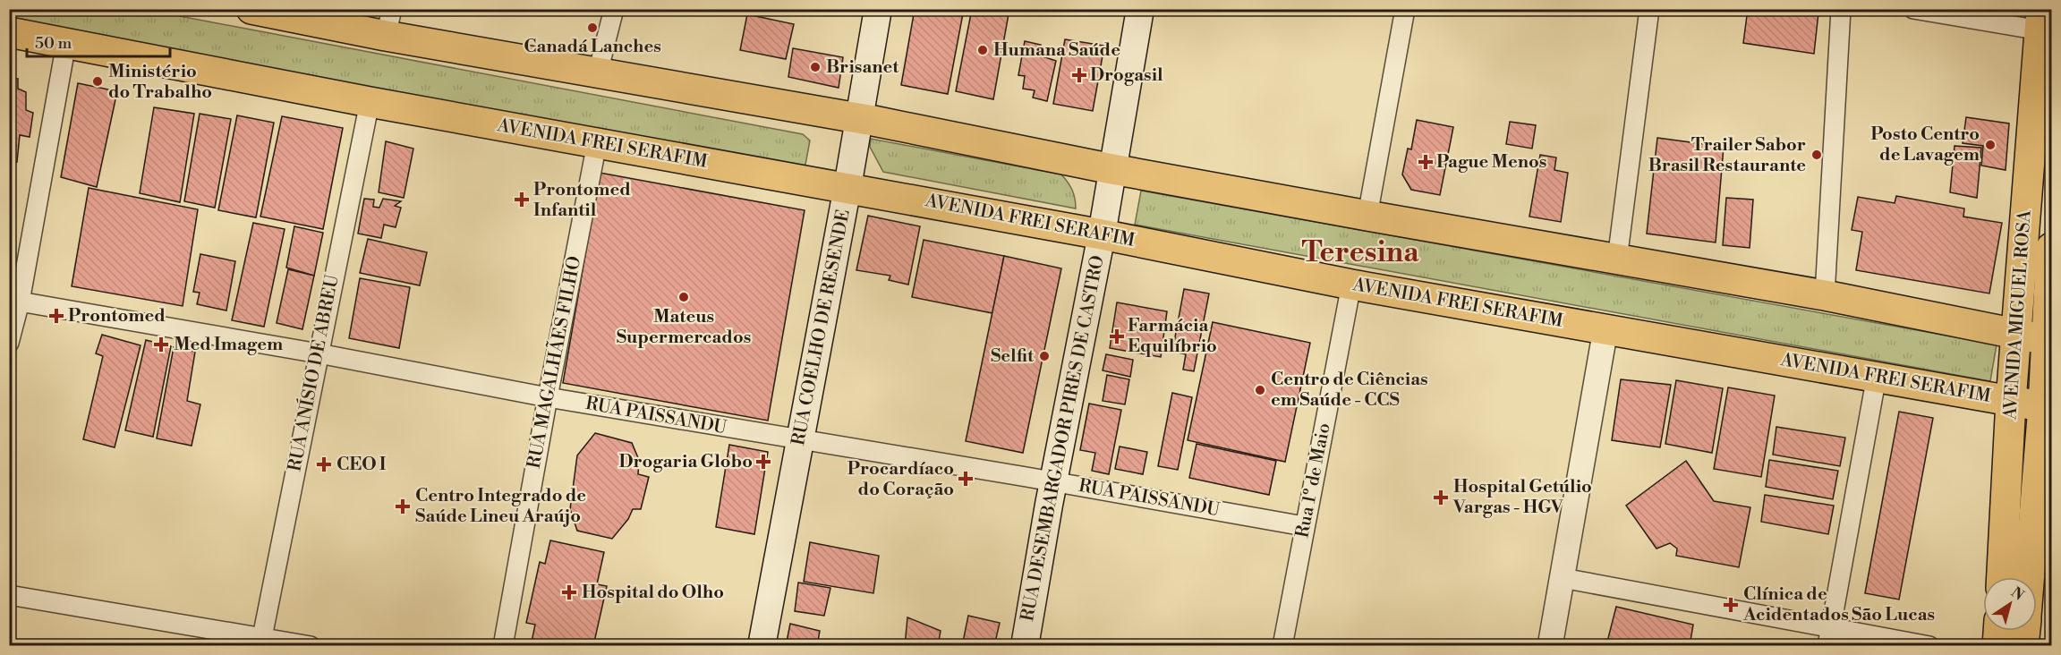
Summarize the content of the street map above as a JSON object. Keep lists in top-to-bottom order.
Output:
{
  "streets": {
    "main road": [
      "AVENIDA FREI SERAFIM",
      "AVENIDA MIGUEL ROSA",
      "RUA COELHO DE RESENDE",
      "RUA DESEMBARGADOR PIRES DE CASTRO"
    ],
    "street": [
      "RUA MAGALHÃES FILHO",
      "RUA ANÍSIO DE ABREU",
      "RUA PAISSANDU",
      "Rua 1º de Maio"
    ]
  },
  "crossings": [
    ["AVENIDA FREI SERAFIM", "AVENIDA MIGUEL ROSA"],
    ["AVENIDA FREI SERAFIM", "RUA COELHO DE RESENDE"],
    ["AVENIDA FREI SERAFIM", "RUA MAGALHÃES FILHO"],
    ["AVENIDA FREI SERAFIM", "RUA ANÍSIO DE ABREU"],
    ["AVENIDA FREI SERAFIM", "RUA DESEMBARGADOR PIRES DE CASTRO"],
    ["AVENIDA FREI SERAFIM", "Rua 1º de Maio"],
    ["RUA COELHO DE RESENDE", "RUA PAISSANDU"],
    ["RUA MAGALHÃES FILHO", "RUA PAISSANDU"],
    ["RUA ANÍSIO DE ABREU", "RUA PAISSANDU"],
    ["RUA PAISSANDU", "RUA DESEMBARGADOR PIRES DE CASTRO"],
    ["RUA PAISSANDU", "Rua 1º de Maio"]
  ],
  "districts": ["Teresina"],
  "places": {
    "other": [
      "Canadá Lanches",
      "Humana Saúde",
      "Brisanet",
      "Ministério do Trabalho",
      "Posto Centro de Lavagem",
      "Trailer Sabor Brasil Restaurante",
      "Mateus Supermercados",
      "Selfit",
      "Centro de Ciências em Saúde - CCS"
    ],
    "health": [
      "Drogasil",
      "Pague Menos",
      "Prontomed Infantil",
      "Prontomed",
      "Farmácia Equilíbrio",
      "Med Imagem",
      "Drogaria Globo",
      "CEO I",
      "Procardíaco do Coração",
      "Hospital Getúlio Vargas - HGV",
      "Centro Integrado de Saúde Lineu Araújo",
      "Hospital do Olho",
      "Clínica de Acidentados São Lucas"
    ]
  },
  "scale_bar": "50 m",
  "north": "top right"
}
